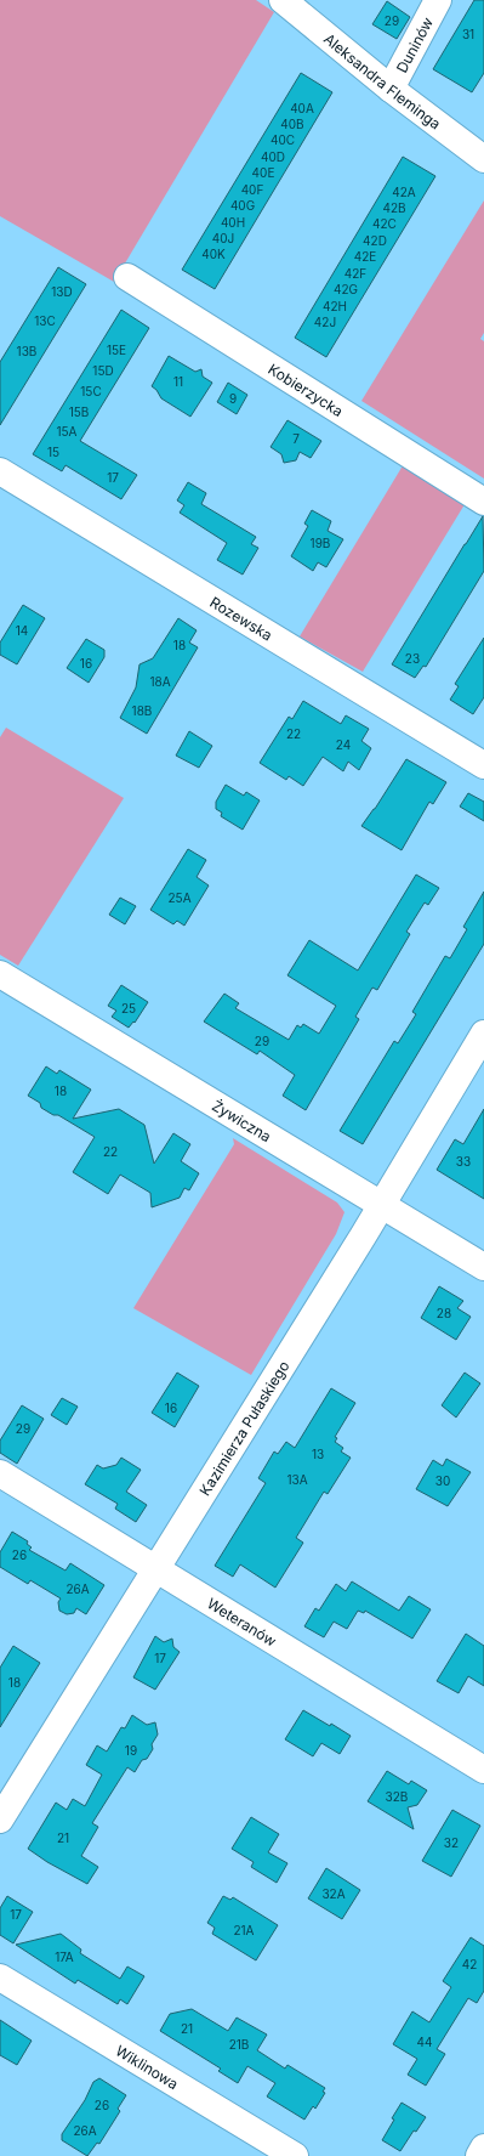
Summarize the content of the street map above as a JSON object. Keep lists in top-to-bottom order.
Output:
{
  "streets": {
    "street": [
      "Duninów",
      "Aleksandra Fleminga",
      "Kobierzycka",
      "Rozewska",
      "Żywiczna",
      "Kazimierza Pułaskiego",
      "Weteranów",
      "Wiklinowa"
    ]
  },
  "crossings": [
    ["Duninów", "Aleksandra Fleminga"],
    ["Żywiczna", "Kazimierza Pułaskiego"],
    ["Kazimierza Pułaskiego", "Weteranów"]
  ],
  "house_numbers": [
    "29",
    "31",
    "40A",
    "40B",
    "40C",
    "40D",
    "40E",
    "40F",
    "42A",
    "40G",
    "42B",
    "40H",
    "42C",
    "40J",
    "42D",
    "40K",
    "42E",
    "42F",
    "42G",
    "13D",
    "42H",
    "13C",
    "42J",
    "15E",
    "13B",
    "15D",
    "11",
    "15C",
    "9",
    "15B",
    "15A",
    "7",
    "15",
    "17",
    "19B",
    "14",
    "18",
    "23",
    "16",
    "18A",
    "18B",
    "22",
    "24",
    "25A",
    "25",
    "29",
    "18",
    "22",
    "33",
    "28",
    "16",
    "29",
    "13",
    "13A",
    "30",
    "26",
    "26A",
    "17",
    "18",
    "19",
    "32B",
    "21",
    "32",
    "32A",
    "17",
    "21A",
    "17A",
    "42",
    "21",
    "44",
    "21B",
    "26",
    "26A"
  ]
}
